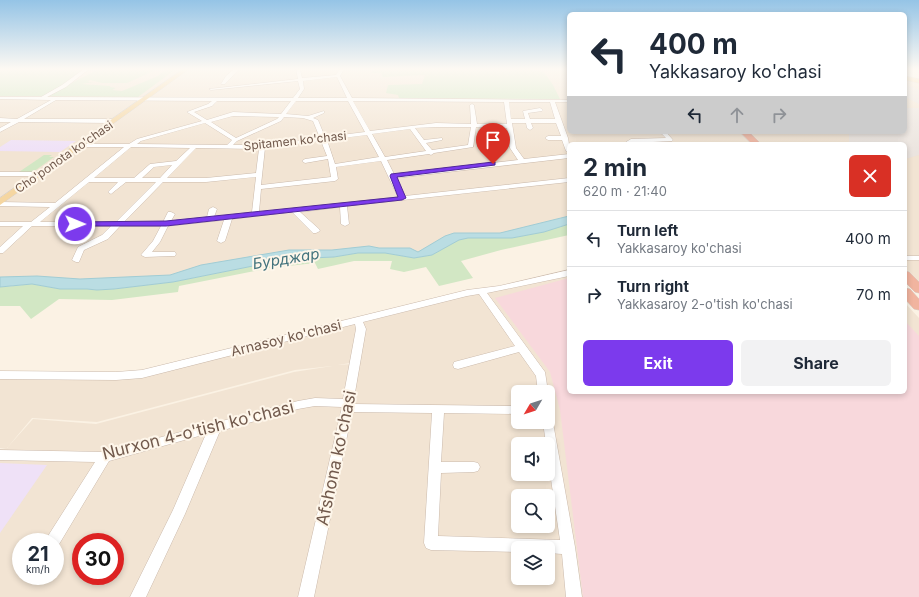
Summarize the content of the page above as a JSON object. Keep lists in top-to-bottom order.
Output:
{
  "streets": {
    "main road": ["Cho'ponota ko'chasi"],
    "street": [
      "Spitamen ko'chasi",
      "Arnasoy ko'chasi",
      "Nurxon 4-o'tish ko'chasi",
      "Afshona ko'chasi"
    ]
  },
  "crossings": [
    ["Spitamen ko'chasi", "Cho'ponota ko'chasi"],
    ["Arnasoy ko'chasi", "Afshona ko'chasi"],
    ["Nurxon 4-o'tish ko'chasi", "Afshona ko'chasi"]
  ],
  "water": ["Бурджар"],
  "north": "bottom left",
  "page": {
    "turn": ["400 m", "Yakkasaroy ko'chasi"],
    "heading": ["2 min", "620 m · 21:40"],
    "list": [
      {
        "name": "Turn left",
        "note": "Yakkasaroy ko'chasi",
        "value": "400 m"
      },
      {
        "name": "Turn right",
        "note": "Yakkasaroy 2-o'tish ko'chasi",
        "value": "70 m"
      }
    ],
    "buttons": ["Exit", "Share"],
    "speed": "21 km/h",
    "limit": "30"
  }
}
